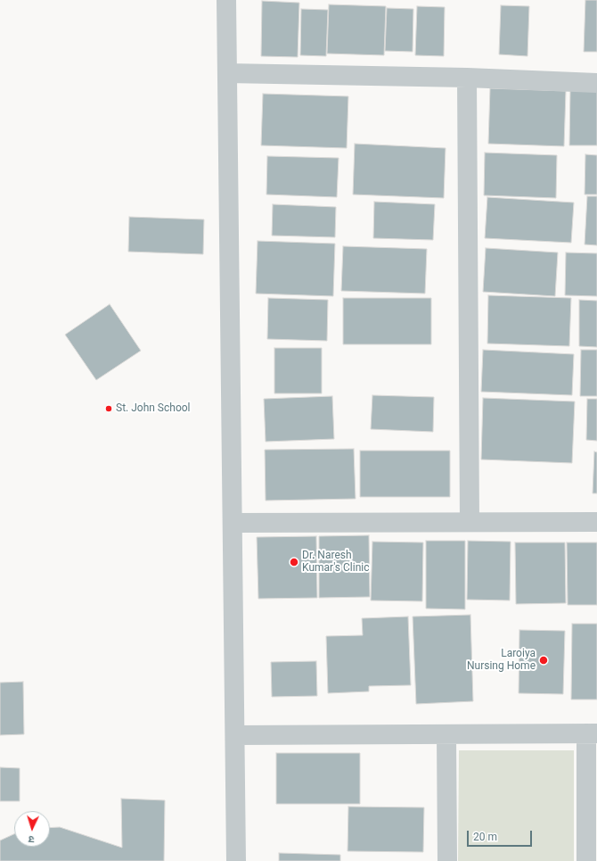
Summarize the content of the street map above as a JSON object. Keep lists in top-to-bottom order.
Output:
{
  "places": ["St. John School", "Dr. Naresh Kumar's Clinic", "Laroiya Nursing Home"],
  "scale_bar": "20 m",
  "north": "bottom"
}
